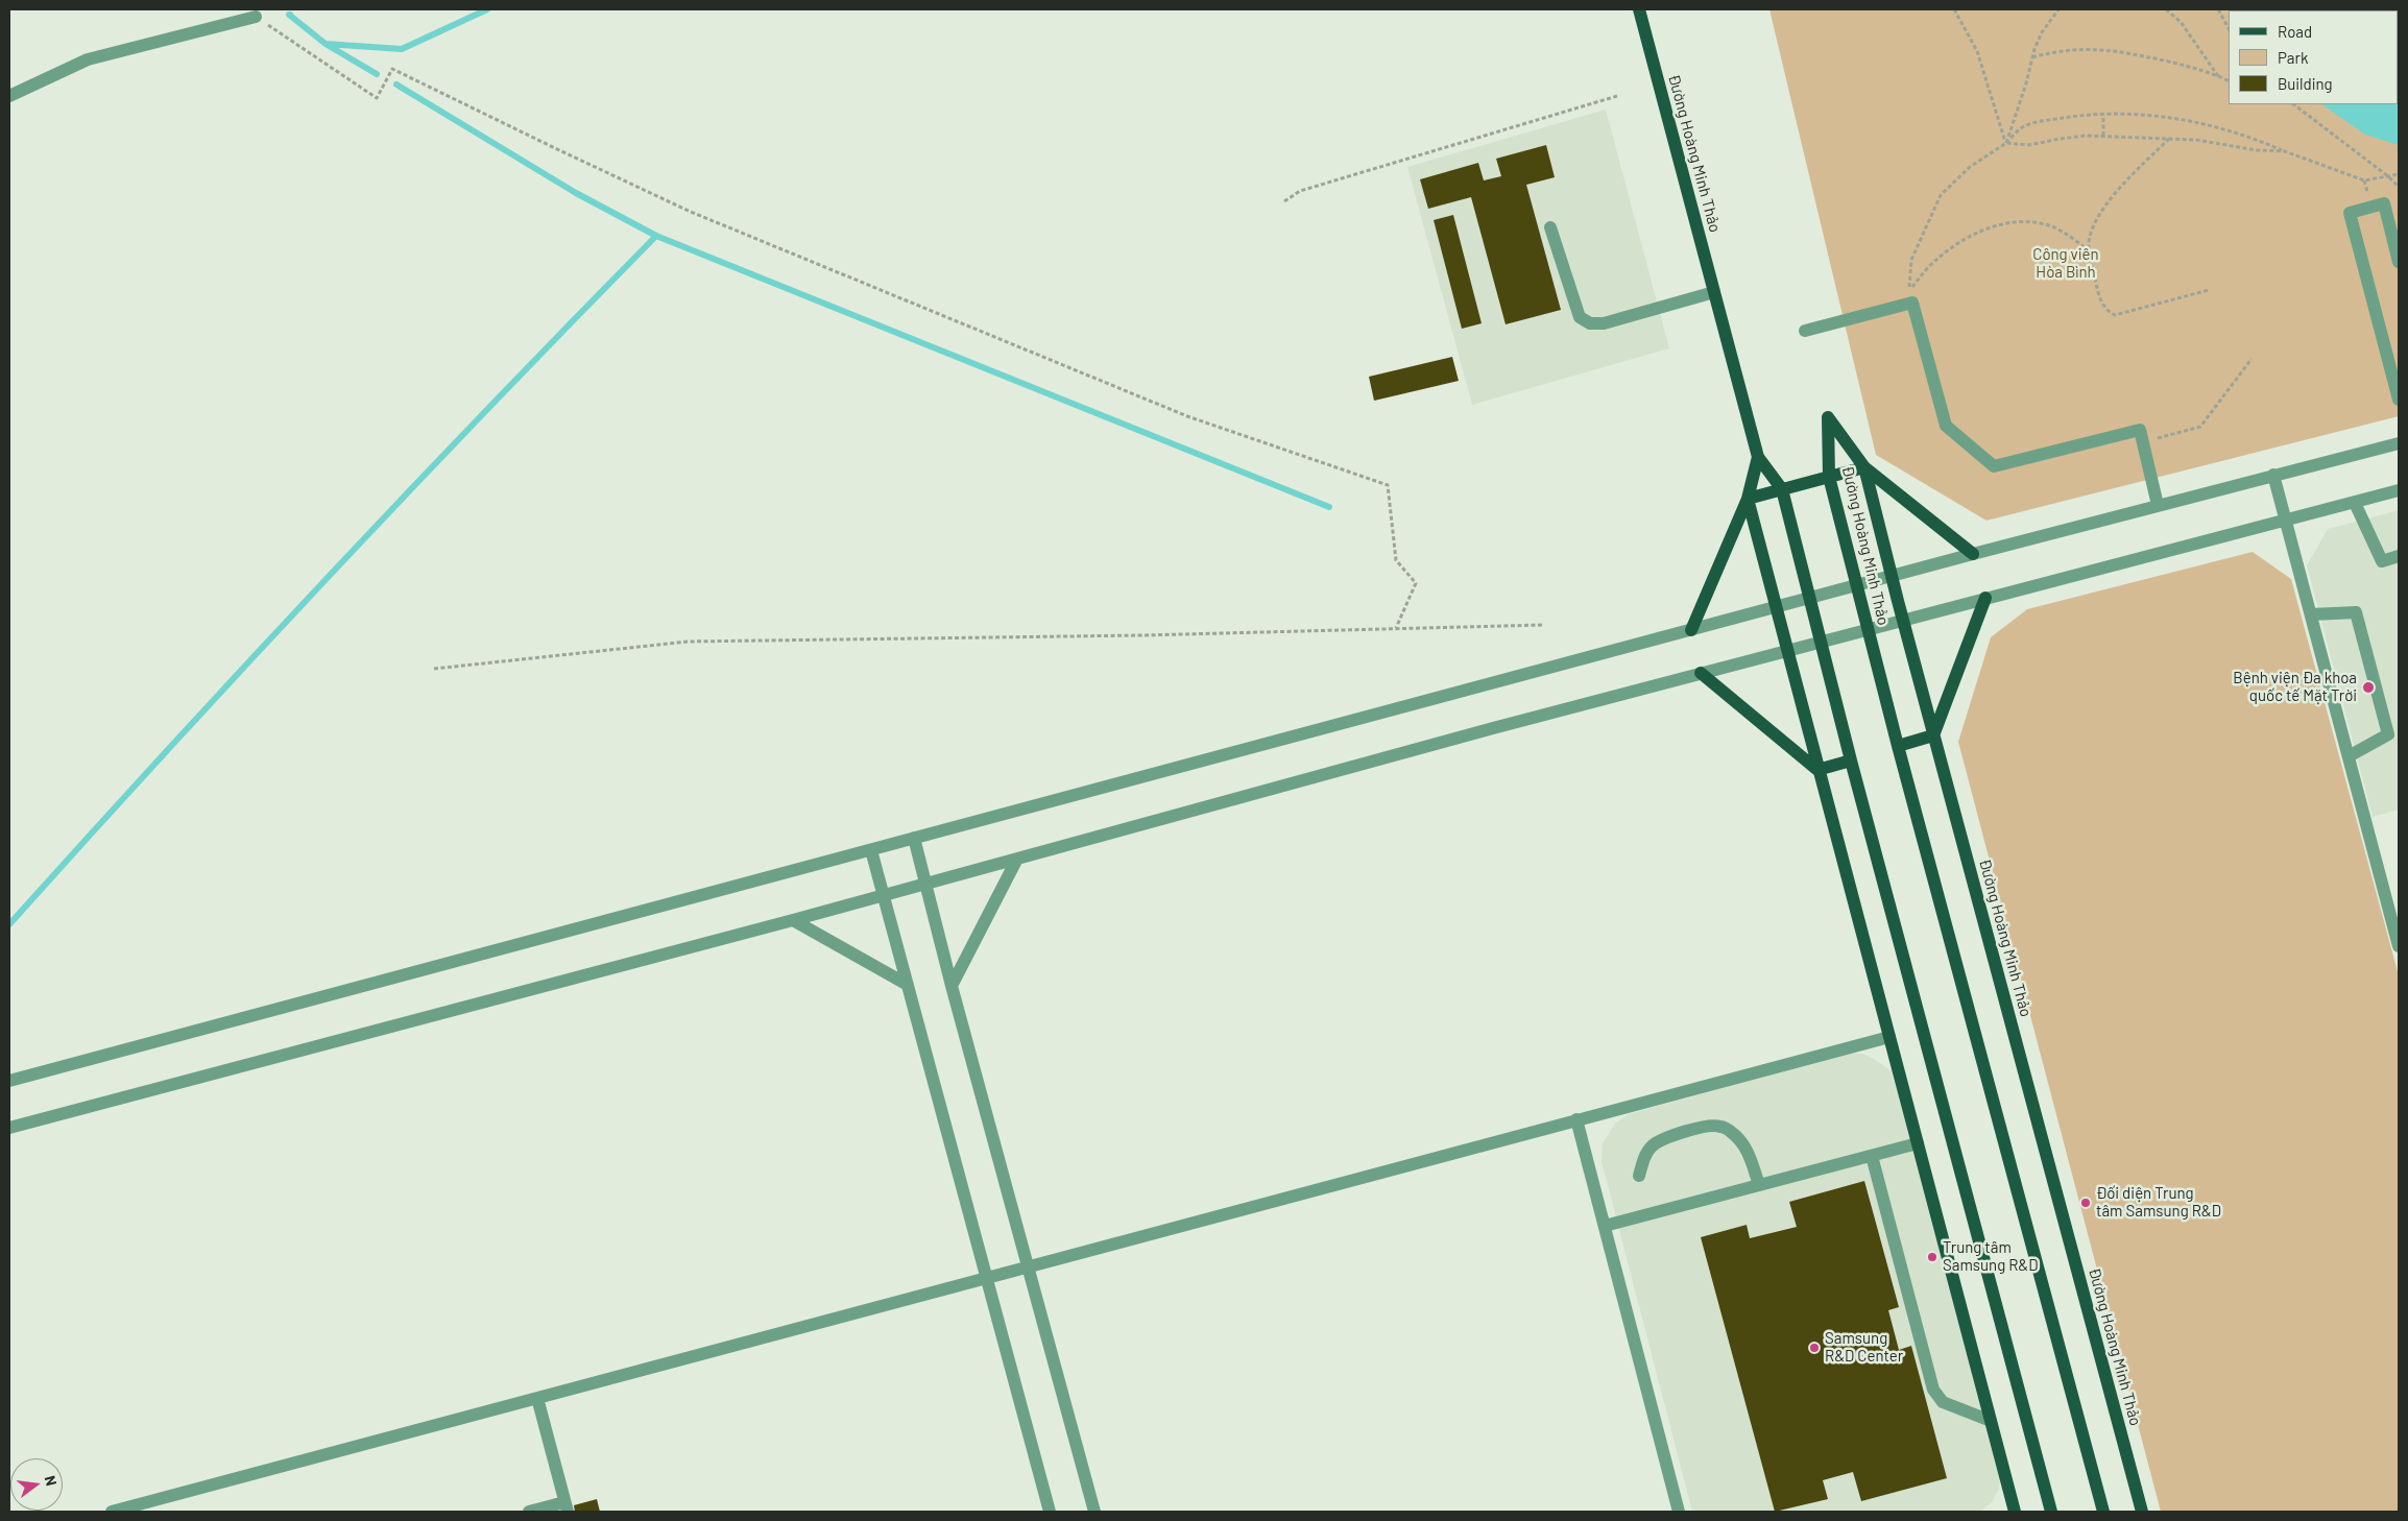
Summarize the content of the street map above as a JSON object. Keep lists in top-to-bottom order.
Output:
{
  "streets": {
    "main road": ["Đường Hoàng Minh Thảo"]
  },
  "parks": ["Công viên Hòa Bình"],
  "places": [
    "Bệnh viện Đa khoa quốc tế Mặt Trời",
    "Đối diện Trung tâm Samsung R&D",
    "Trung tâm Samsung R&D",
    "Samsung R&D Center"
  ],
  "legend": ["Road", "Park", "Building"],
  "north": "right"
}
